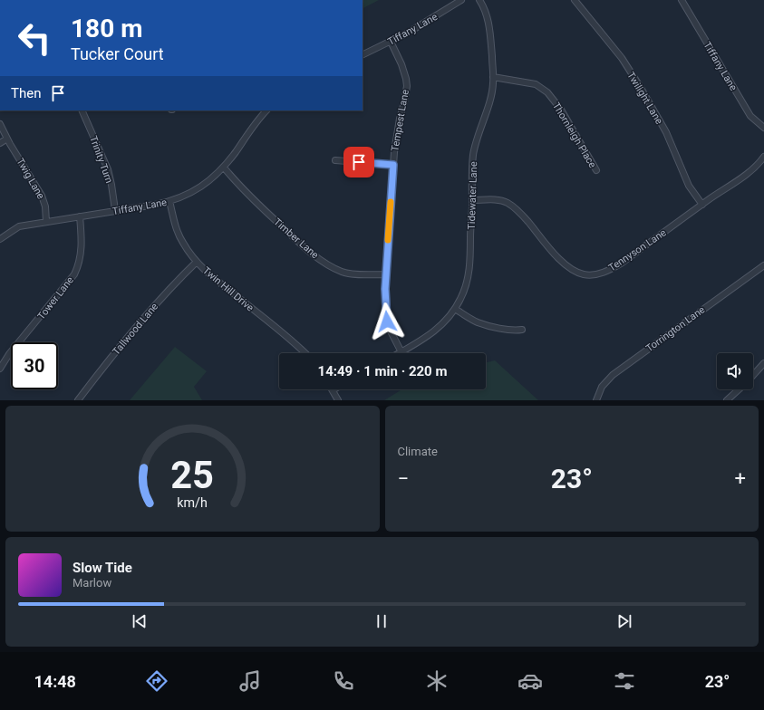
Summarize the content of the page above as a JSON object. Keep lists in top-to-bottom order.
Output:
{
  "streets": {
    "street": [
      "Tiffany Lane",
      "Twilight Lane",
      "Tempest Lane",
      "Thornleigh Place",
      "Trinity Turn",
      "Twig Lane",
      "Tidewater Lane",
      "Timber Lane",
      "Tennyson Lane",
      "Twin Hill Drive",
      "Tower Lane",
      "Tallwood Lane",
      "Torrington Lane"
    ]
  },
  "crossings": [
    ["Tiffany Lane", "Tempest Lane"],
    ["Tiffany Lane", "Trinity Turn"],
    ["Tiffany Lane", "Twig Lane"],
    ["Tiffany Lane", "Timber Lane"],
    ["Tiffany Lane", "Twin Hill Drive"],
    ["Tiffany Lane", "Tower Lane"],
    ["Twilight Lane", "Tennyson Lane"],
    ["Tempest Lane", "Tidewater Lane"],
    ["Tempest Lane", "Timber Lane"],
    ["Thornleigh Place", "Tidewater Lane"],
    ["Tidewater Lane", "Tennyson Lane"],
    ["Twin Hill Drive", "Tallwood Lane"]
  ],
  "page": {
    "turn": ["180 m", "Tucker Court"],
    "then": "Then",
    "limit": "30",
    "trip": "14:49 · 1 min · 220 m",
    "tile": "Climate",
    "heat": ["−", "23°", "+"],
    "song": ["Slow Tide", "Marlow"],
    "tabs": ["14:48", "23°"],
    "gauge": ["25", "km/h"]
  }
}
